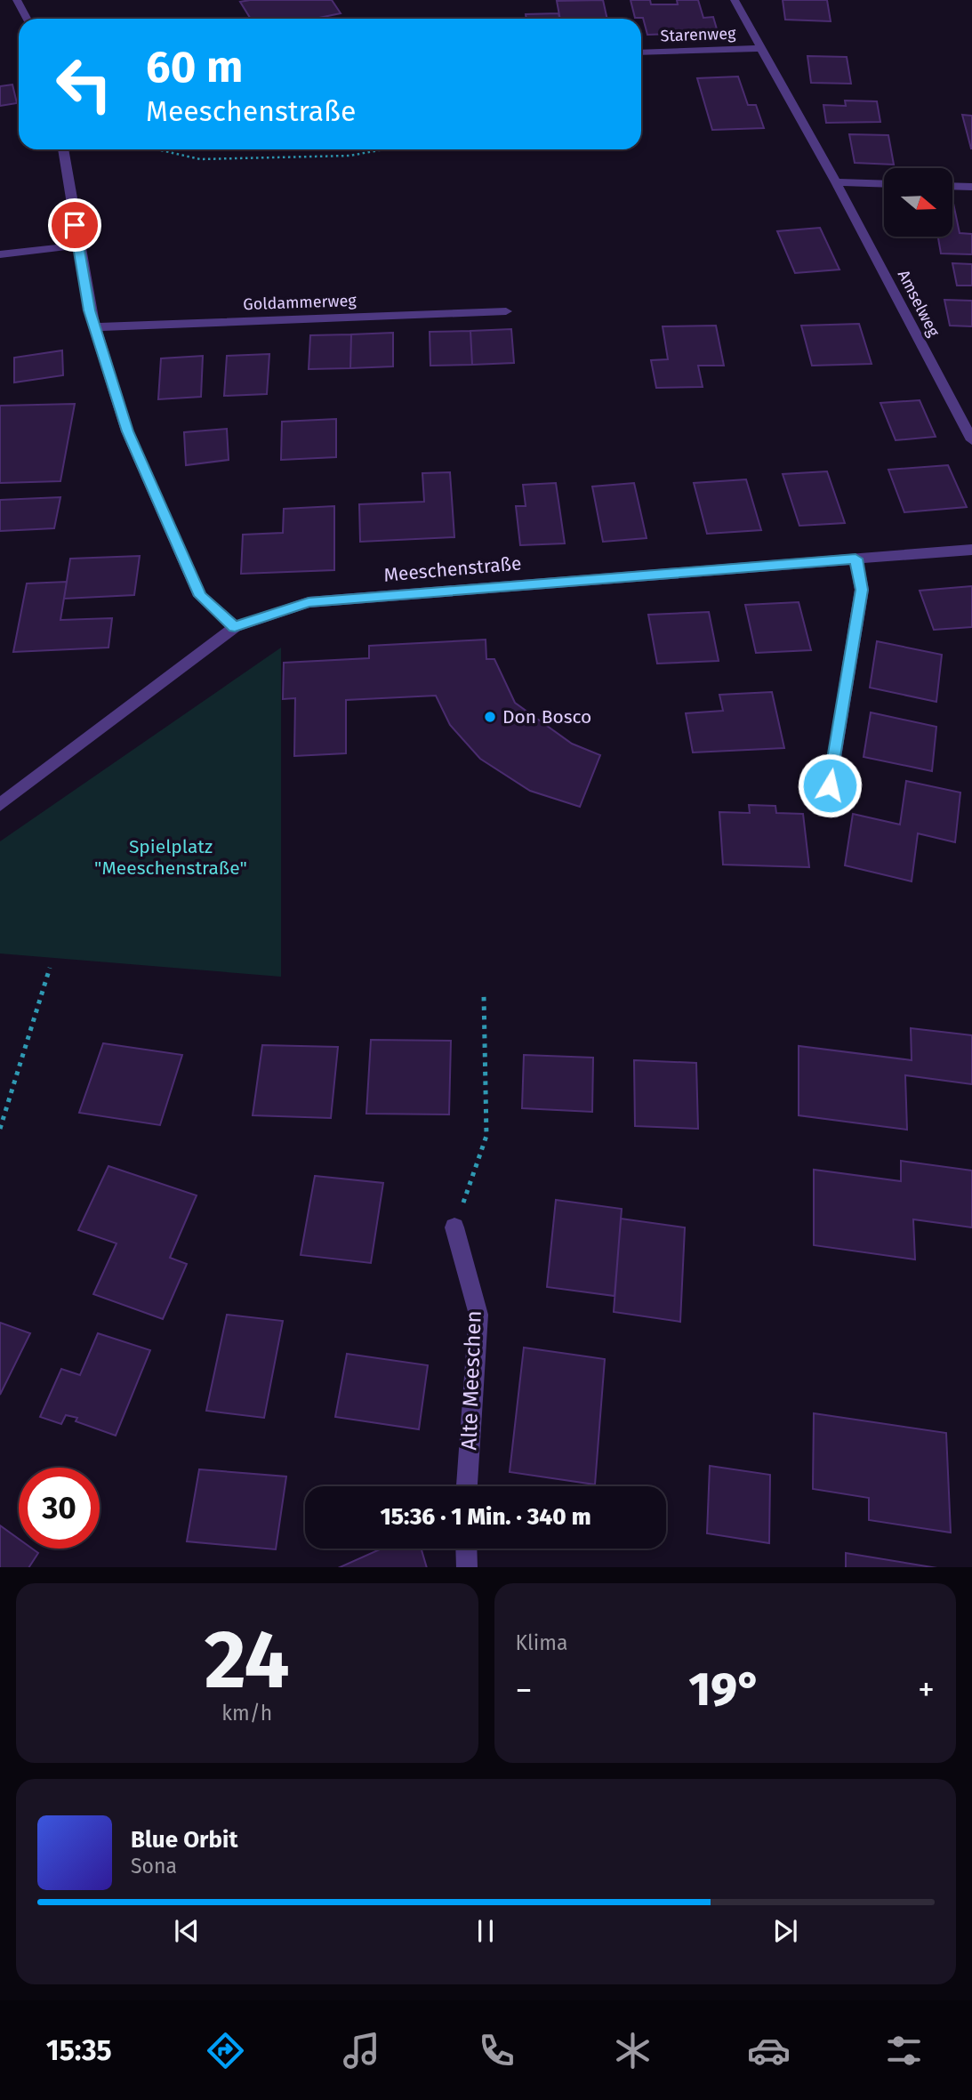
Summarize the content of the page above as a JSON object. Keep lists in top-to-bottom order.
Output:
{
  "streets": {
    "street": [
      "Starenweg",
      "Goldammerweg",
      "Amselweg",
      "Meeschenstraße",
      "Alte Meeschen"
    ]
  },
  "crossings": [
    ["Starenweg", "Amselweg"]
  ],
  "parks": ["Spielplatz \"Meeschenstraße\""],
  "places": ["Don Bosco"],
  "north": "right",
  "page": {
    "turn": ["60 m", "Meeschenstraße"],
    "limit": "30",
    "trip": "15:36 · 1 Min. · 340 m",
    "tile": [
      ["24", "km/h"],
      "Klima"
    ],
    "heat": ["−", "19°", "+"],
    "song": ["Blue Orbit", "Sona"],
    "tabs": "15:35"
  }
}
